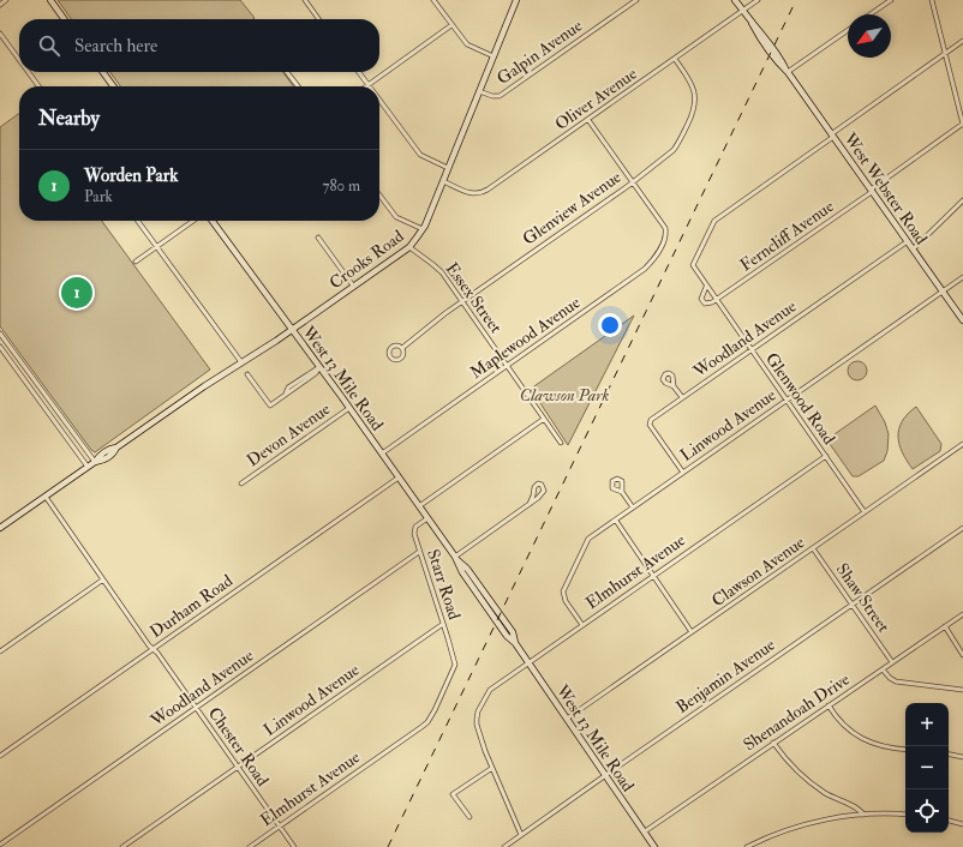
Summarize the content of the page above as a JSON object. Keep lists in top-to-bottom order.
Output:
{
  "streets": {
    "main road": ["West Webster Road", "Crooks Road", "West 13 Mile Road"],
    "street": [
      "Galpin Avenue",
      "Oliver Avenue",
      "Glenview Avenue",
      "Ferncliff Avenue",
      "Essex Street",
      "Maplewood Avenue",
      "Woodland Avenue",
      "Glenwood Road",
      "Linwood Avenue",
      "Devon Avenue",
      "Elmhurst Avenue",
      "Clawson Avenue",
      "Starr Road",
      "Shaw Street",
      "Durham Road",
      "Benjamin Avenue",
      "Shenandoah Drive",
      "Chester Road"
    ]
  },
  "crossings": [
    ["Galpin Avenue", "Crooks Road"],
    ["Oliver Avenue", "West Webster Road"],
    ["Oliver Avenue", "Glenview Avenue"],
    ["Oliver Avenue", "Crooks Road"],
    ["West Webster Road", "Ferncliff Avenue"],
    ["West Webster Road", "Woodland Avenue"],
    ["West Webster Road", "Glenwood Road"],
    ["West Webster Road", "Linwood Avenue"],
    ["Glenview Avenue", "Essex Street"],
    ["Glenview Avenue", "Maplewood Avenue"],
    ["Ferncliff Avenue", "Glenwood Road"],
    ["Crooks Road", "Essex Street"],
    ["Crooks Road", "West 13 Mile Road"],
    ["Crooks Road", "Chester Road"],
    ["Essex Street", "Maplewood Avenue"],
    ["Maplewood Avenue", "West 13 Mile Road"],
    ["Woodland Avenue", "Glenwood Road"],
    ["Woodland Avenue", "Linwood Avenue"],
    ["Woodland Avenue", "Starr Road"],
    ["Woodland Avenue", "Chester Road"],
    ["West 13 Mile Road", "Devon Avenue"],
    ["West 13 Mile Road", "Elmhurst Avenue"],
    ["West 13 Mile Road", "Clawson Avenue"],
    ["West 13 Mile Road", "Starr Road"],
    ["West 13 Mile Road", "Durham Road"],
    ["West 13 Mile Road", "Benjamin Avenue"],
    ["West 13 Mile Road", "Shenandoah Drive"],
    ["Glenwood Road", "Linwood Avenue"],
    ["Glenwood Road", "Elmhurst Avenue"],
    ["Glenwood Road", "Clawson Avenue"],
    ["Linwood Avenue", "Elmhurst Avenue"],
    ["Linwood Avenue", "Starr Road"],
    ["Linwood Avenue", "Chester Road"],
    ["Elmhurst Avenue", "Starr Road"],
    ["Elmhurst Avenue", "Chester Road"],
    ["Clawson Avenue", "Shaw Street"],
    ["Shaw Street", "Benjamin Avenue"],
    ["Shaw Street", "Shenandoah Drive"],
    ["Durham Road", "Chester Road"]
  ],
  "parks": ["Clawson Park"],
  "north": "bottom left",
  "page": {
    "search": "Search here",
    "heading": "Nearby",
    "list": [
      {
        "mark": "1",
        "name": "Worden Park",
        "note": "Park",
        "value": "780 m"
      }
    ],
    "pins": "1",
    "map_buttons": ["+", "−"]
  }
}
